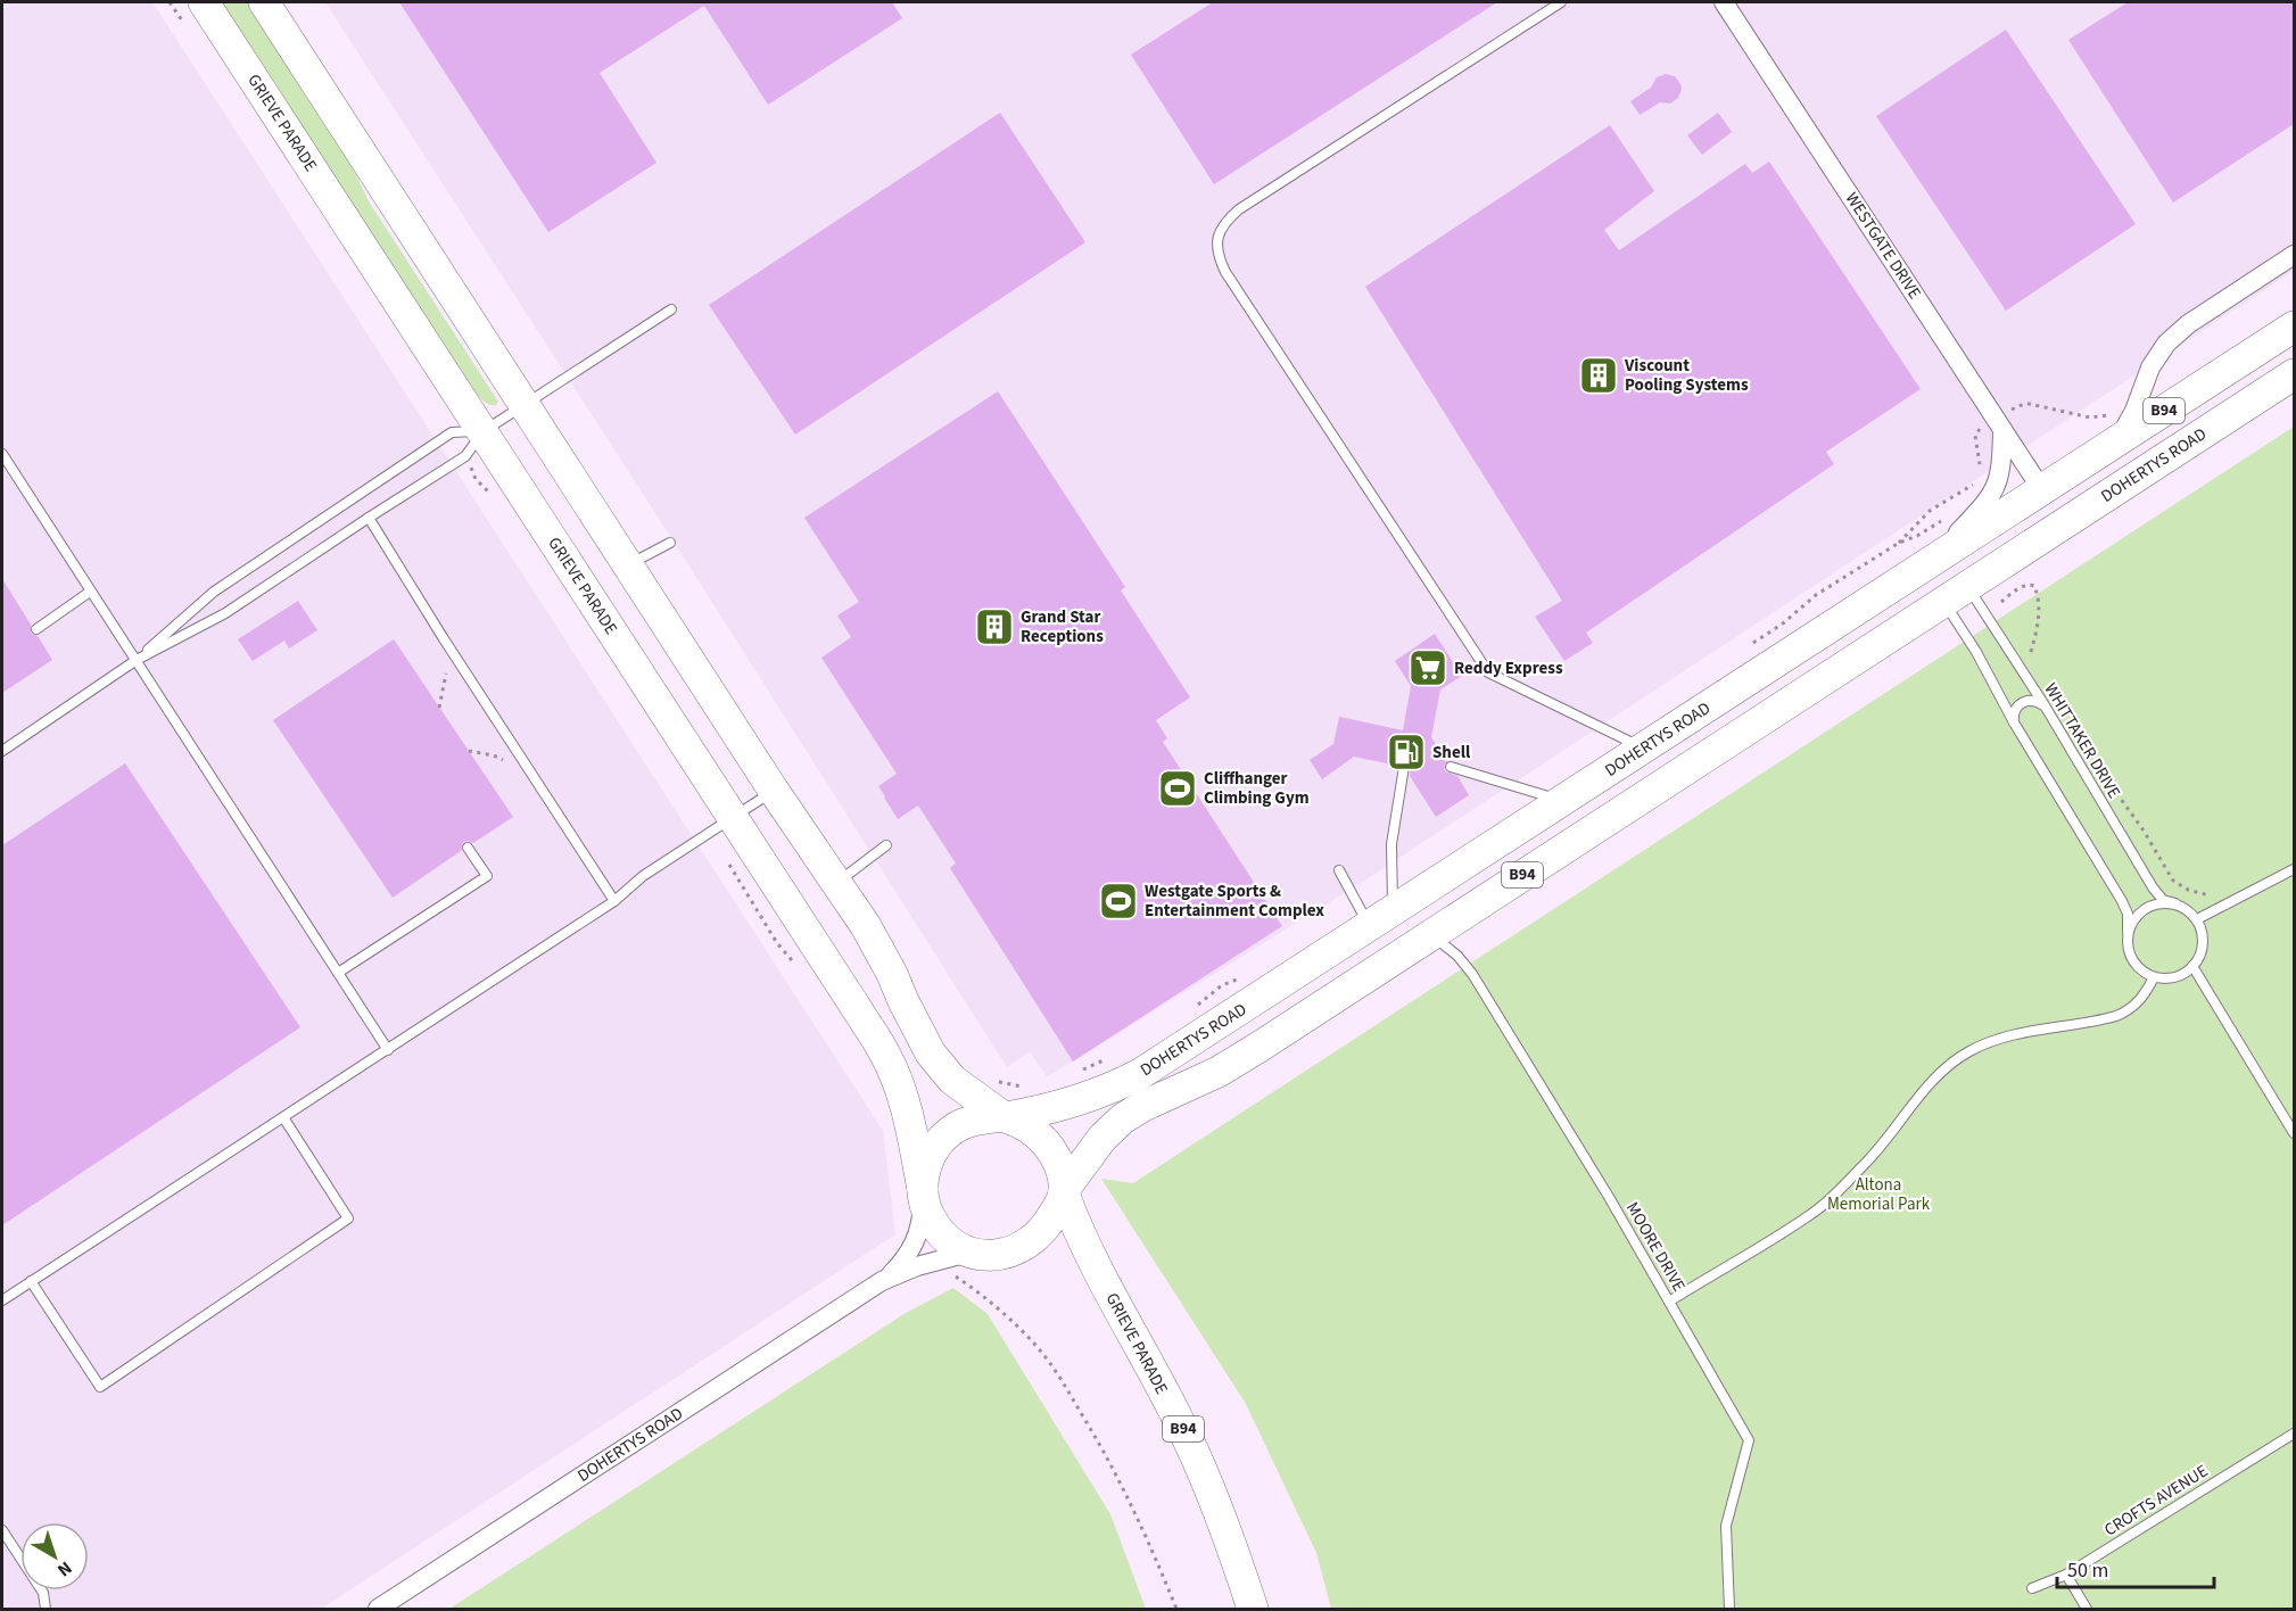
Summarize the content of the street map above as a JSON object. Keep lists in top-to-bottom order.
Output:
{
  "streets": {
    "main road": ["GRIEVE PARADE", "B94", "DOHERTYS ROAD"],
    "street": ["WESTGATE DRIVE"],
    "lane": ["WHITTAKER DRIVE", "MOORE DRIVE", "CROFTS AVENUE"]
  },
  "crossings": [
    ["GRIEVE PARADE", "B94"],
    ["GRIEVE PARADE", "DOHERTYS ROAD"],
    ["WESTGATE DRIVE", "DOHERTYS ROAD"],
    ["B94", "DOHERTYS ROAD"],
    ["DOHERTYS ROAD", "WHITTAKER DRIVE"],
    ["DOHERTYS ROAD", "MOORE DRIVE"]
  ],
  "parks": ["Altona Memorial Park"],
  "places": {
    "building": ["Viscount Pooling Systems", "Grand Star Receptions"],
    "supermarket": ["Reddy Express"],
    "fuel station": ["Shell"],
    "sports": ["Cliffhanger Climbing Gym", "Westgate Sports & Entertainment Complex"]
  },
  "scale_bar": "50 m",
  "north": "bottom right"
}
